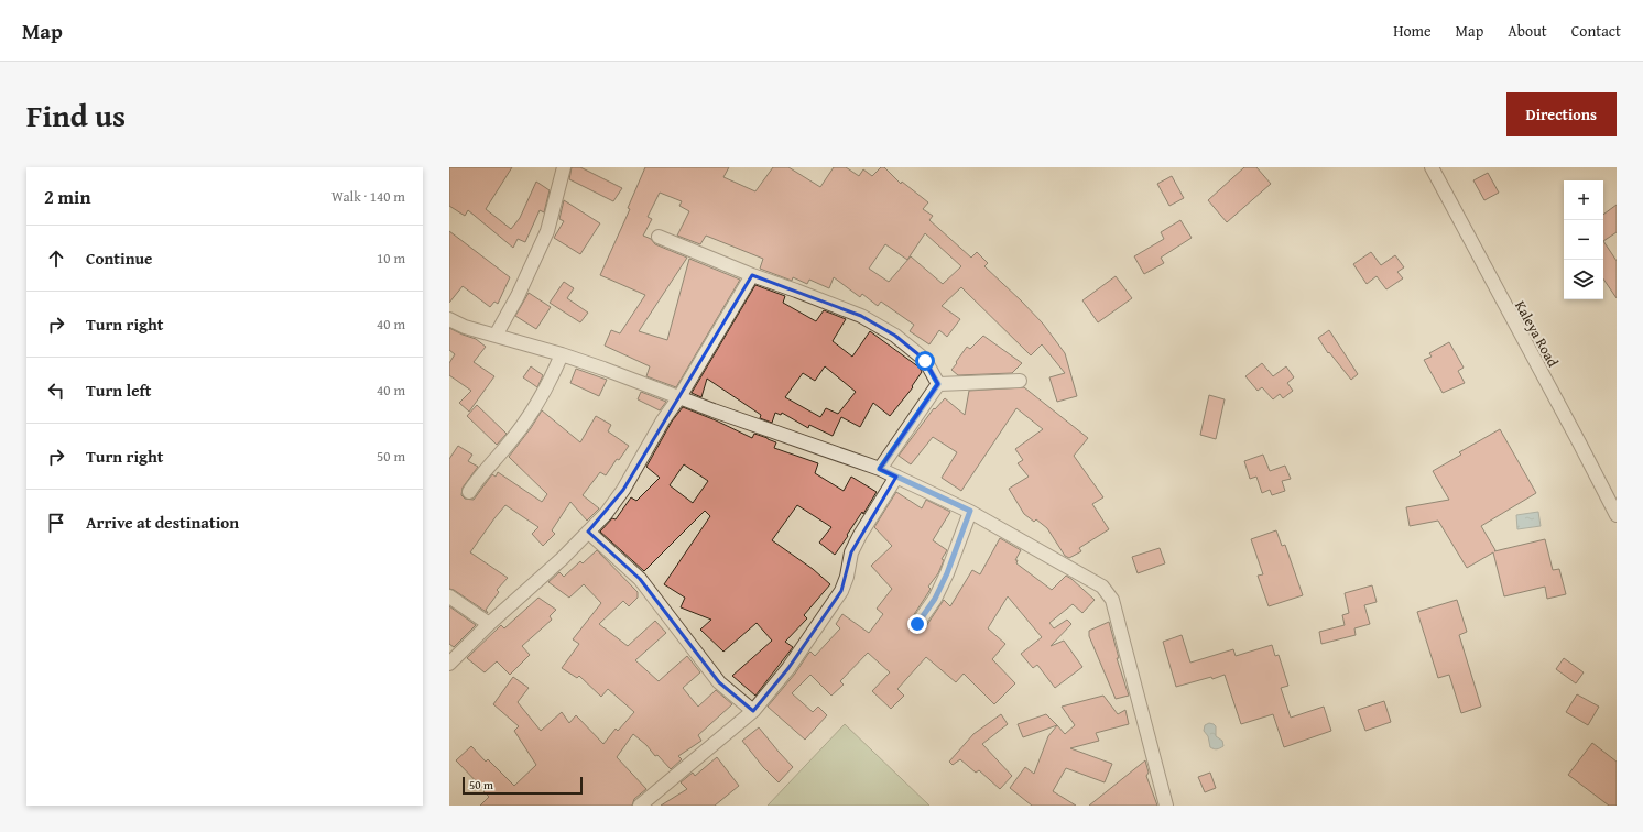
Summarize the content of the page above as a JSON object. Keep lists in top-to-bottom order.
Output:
{
  "streets": {
    "street": ["Kaleya Road"]
  },
  "scale_bar": "50 m",
  "page": {
    "header": "Map",
    "nav": [
      "Home",
      "Map",
      "About",
      "Contact"
    ],
    "title": "Find us",
    "buttons": "Directions",
    "heading": ["2 min", "Walk · 140 m"],
    "map_buttons": ["+", "−"],
    "list": [
      ["Continue", "10 m"],
      ["Turn right", "40 m"],
      ["Turn left", "40 m"],
      ["Turn right", "50 m"],
      "Arrive at destination"
    ],
    "scale": "50 m"
  }
}
